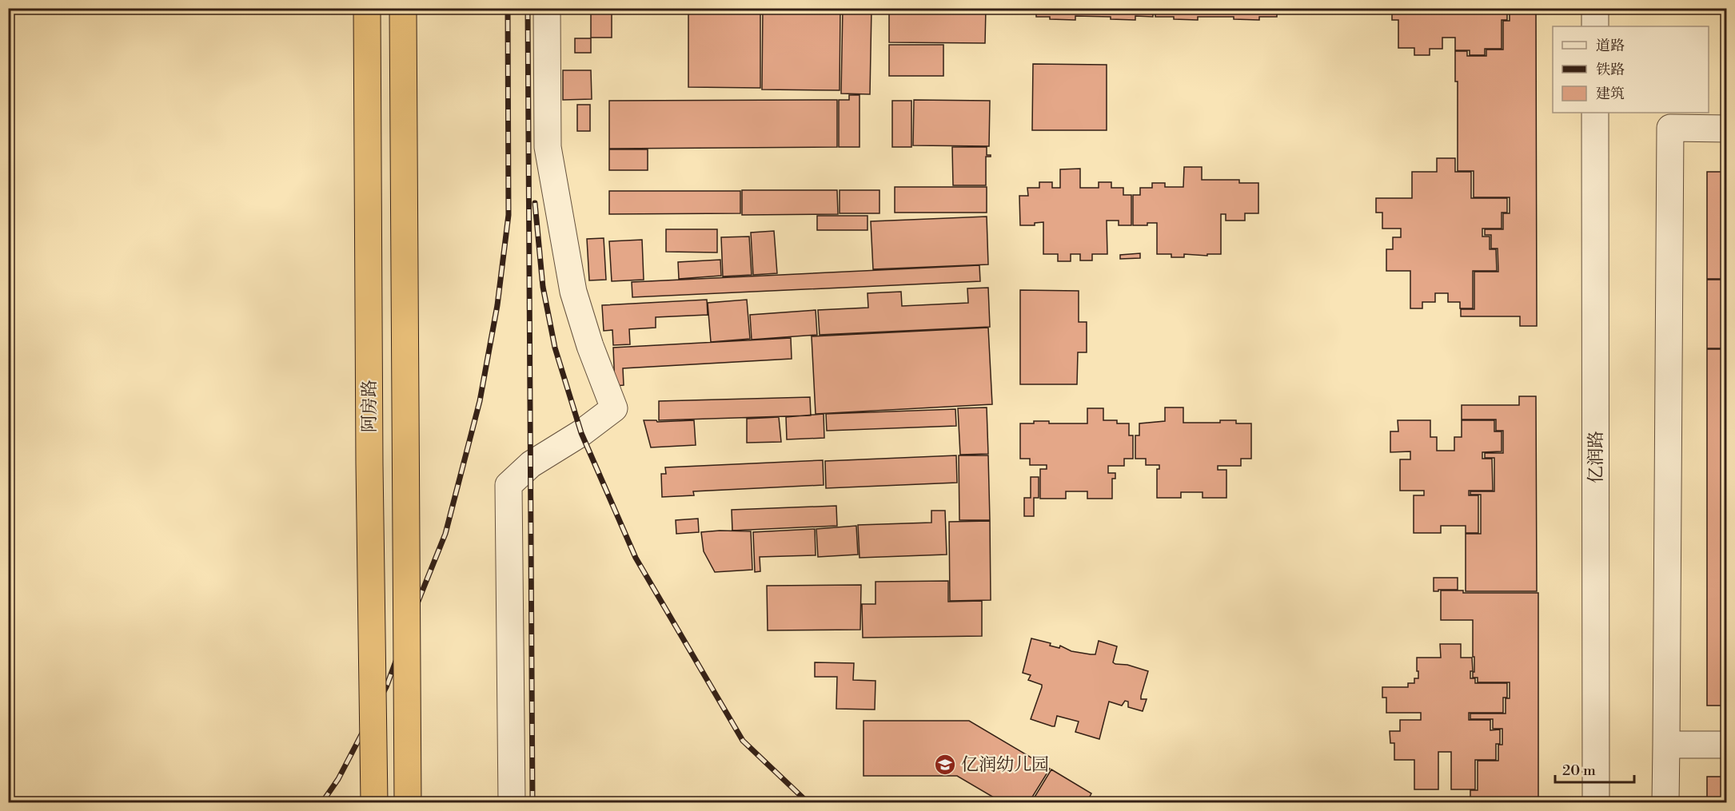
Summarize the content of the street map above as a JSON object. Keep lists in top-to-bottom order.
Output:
{
  "streets": {
    "main road": ["阿房路"],
    "street": ["亿润路"]
  },
  "places": {
    "school or university": ["亿润幼儿园"]
  },
  "legend": ["道路", "铁路", "建筑"],
  "scale_bar": "20 m"
}
